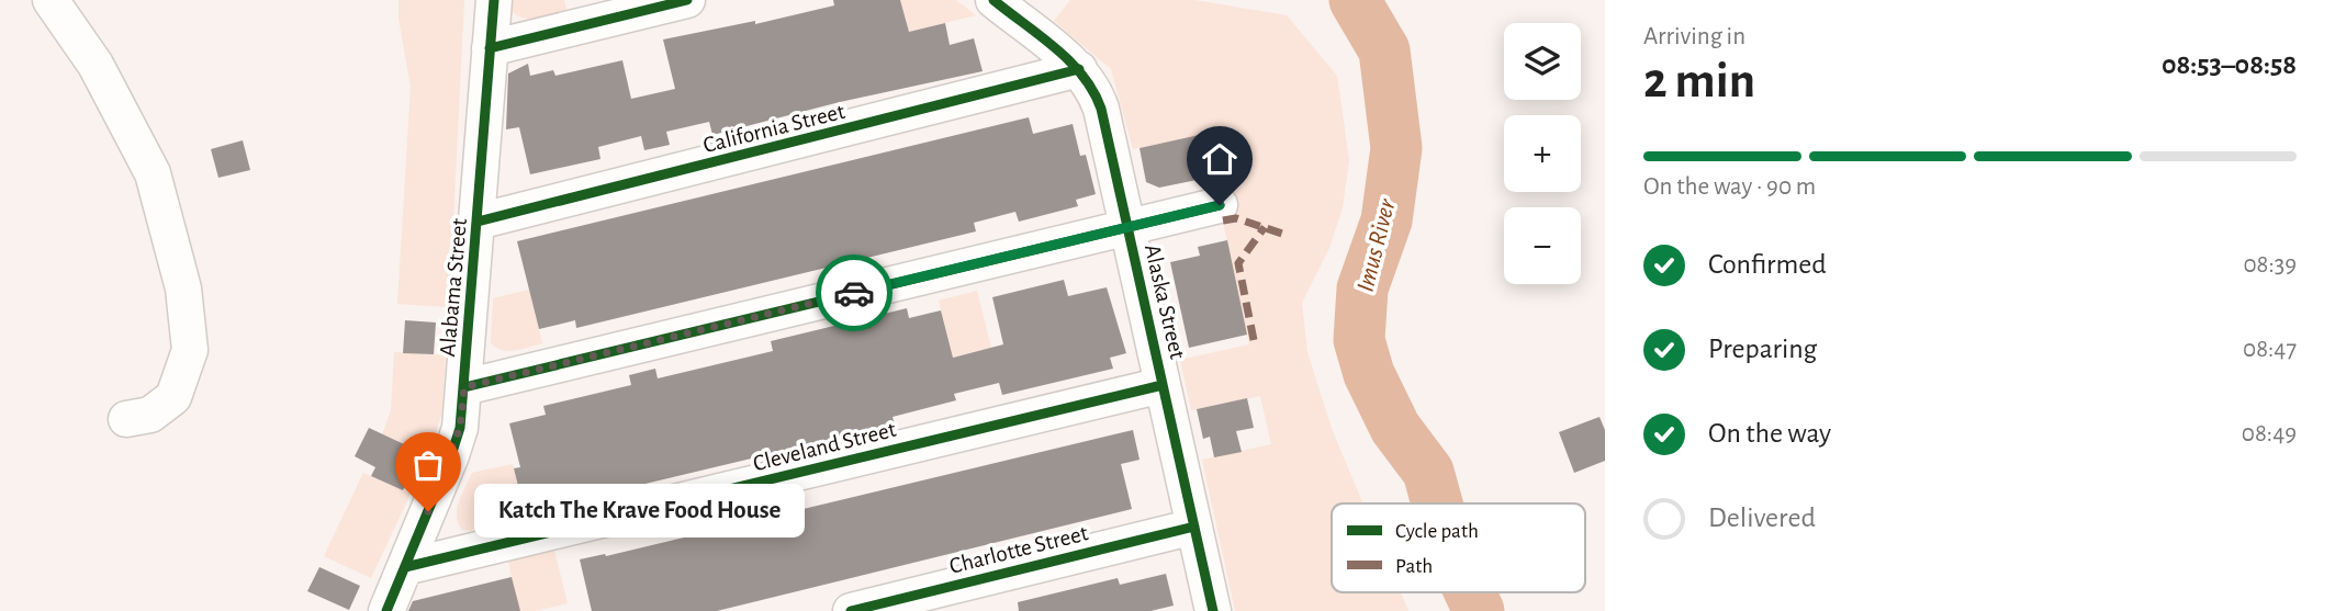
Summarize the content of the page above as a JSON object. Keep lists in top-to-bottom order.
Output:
{
  "streets": {
    "street": [
      "California Street",
      "Alabama Street",
      "Alaska Street",
      "Cleveland Street",
      "Charlotte Street"
    ]
  },
  "crossings": [
    ["California Street", "Alabama Street"],
    ["California Street", "Alaska Street"],
    ["Alabama Street", "Cleveland Street"],
    ["Alaska Street", "Cleveland Street"],
    ["Alaska Street", "Charlotte Street"]
  ],
  "water": ["Imus River"],
  "places": ["Katch The Krave Food House"],
  "legend": ["Cycle path", "Path"],
  "page": {
    "heading": ["2 min", "Arriving in", "08:53–08:58"],
    "map_buttons": ["+", "−"],
    "bar": "On the way · 90 m",
    "list": [
      ["Confirmed", "08:39"],
      ["Preparing", "08:47"],
      ["On the way", "08:49"],
      "Delivered"
    ],
    "bubble": "Katch The Krave Food House"
  }
}
